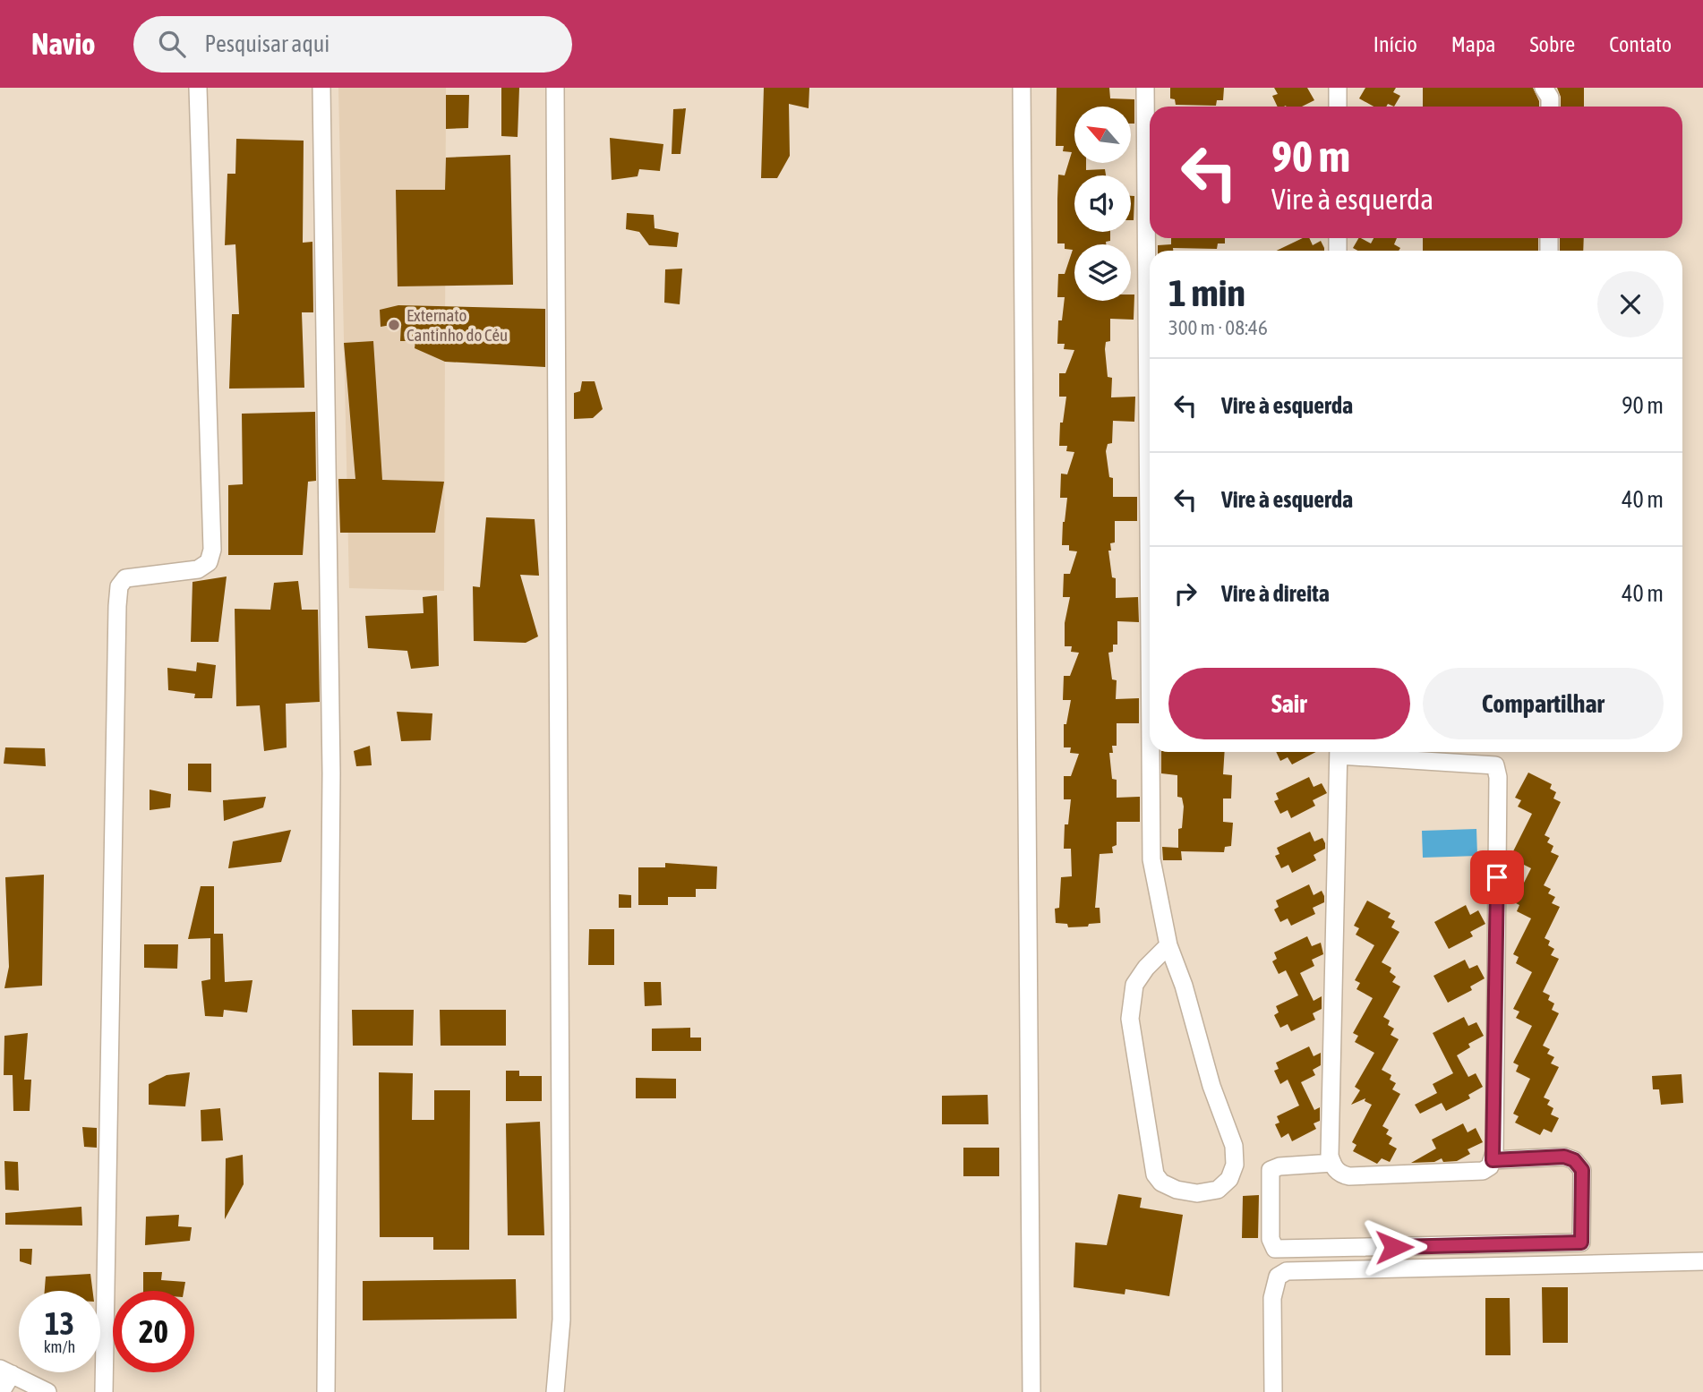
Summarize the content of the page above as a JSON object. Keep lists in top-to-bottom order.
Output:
{
  "places": ["Externato Cantinho do Céu"],
  "north": "top left",
  "page": {
    "header": "Navio",
    "search": "Pesquisar aqui",
    "nav": [
      "Início",
      "Mapa",
      "Sobre",
      "Contato"
    ],
    "turn": ["90 m", "Vire à esquerda"],
    "heading": ["1 min", "300 m · 08:46"],
    "list": [
      {
        "name": "Vire à esquerda",
        "value": "90 m"
      },
      {
        "name": "Vire à esquerda",
        "value": "40 m"
      },
      {
        "name": "Vire à direita",
        "value": "40 m"
      }
    ],
    "buttons": ["Sair", "Compartilhar"],
    "speed": "13 km/h",
    "limit": "20"
  }
}
